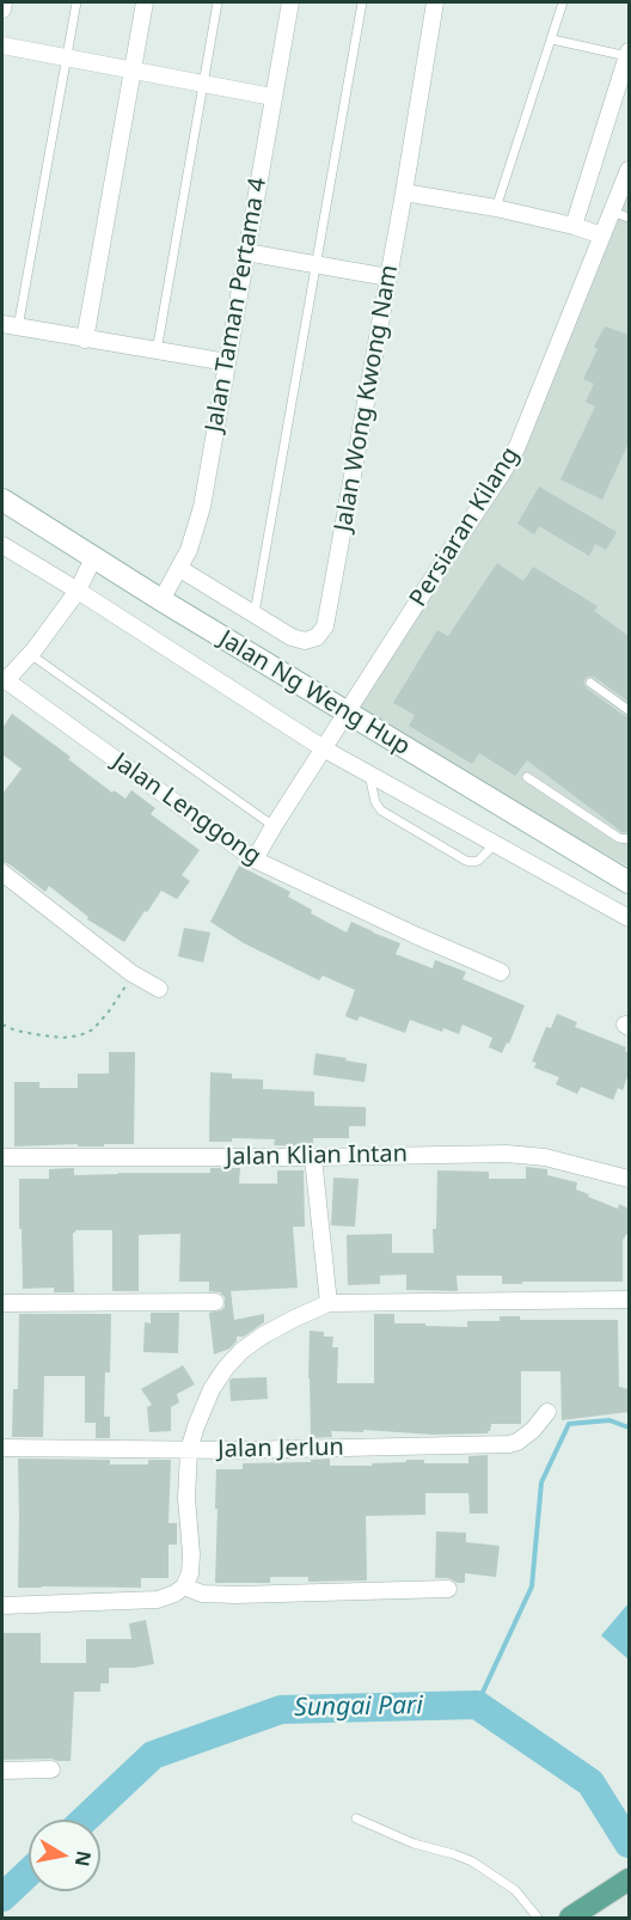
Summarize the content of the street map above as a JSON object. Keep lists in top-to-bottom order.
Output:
{
  "streets": {
    "main road": ["Jalan Ng Weng Hup"],
    "street": [
      "Jalan Taman Pertama 4",
      "Jalan Wong Kwong Nam",
      "Persiaran Kilang",
      "Jalan Lenggong",
      "Jalan Klian Intan",
      "Jalan Jerlun"
    ]
  },
  "crossings": [
    ["Jalan Taman Pertama 4", "Jalan Wong Kwong Nam"],
    ["Jalan Taman Pertama 4", "Jalan Ng Weng Hup"],
    ["Persiaran Kilang", "Jalan Ng Weng Hup"],
    ["Persiaran Kilang", "Jalan Lenggong"]
  ],
  "water": ["Sungai Pari"],
  "north": "right"
}
